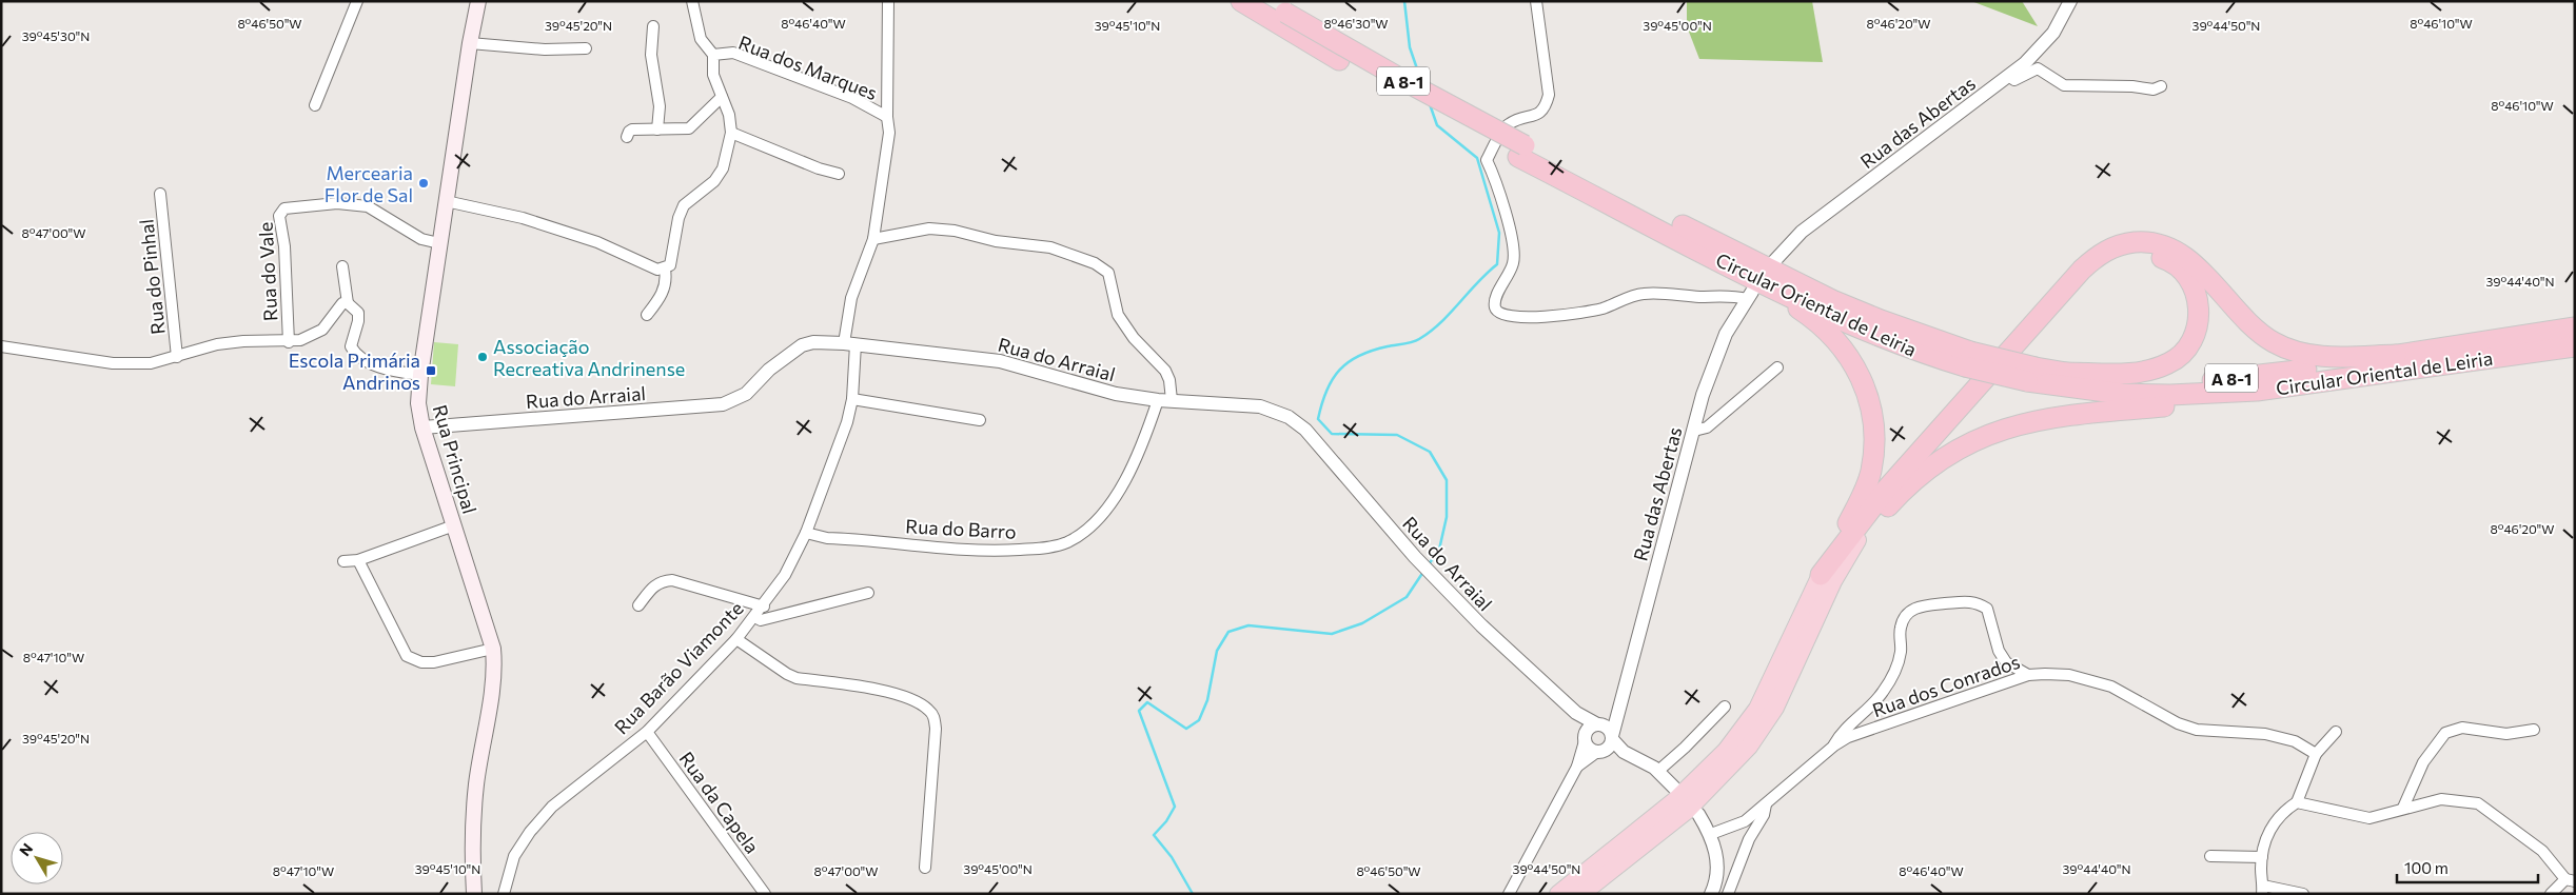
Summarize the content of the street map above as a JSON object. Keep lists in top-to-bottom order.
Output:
{
  "streets": {
    "highway": ["A 8-1", "Circular Oriental de Leiria"],
    "main road": ["Rua Principal"],
    "street": [
      "Rua dos Marques",
      "Rua das Abertas",
      "Rua do Vale",
      "Rua do Pinhal",
      "Rua do Arraial",
      "Rua do Barro",
      "Rua Barão Viamonte",
      "Rua dos Conrados",
      "Rua da Capela"
    ]
  },
  "crossings": [
    ["Rua dos Marques", "Rua Barão Viamonte"],
    ["Rua das Abertas", "Circular Oriental de Leiria"],
    ["Rua das Abertas", "Rua do Arraial"],
    ["Rua do Vale", "Rua Principal"],
    ["Rua do Arraial", "Rua Principal"],
    ["Rua do Arraial", "Rua do Barro"],
    ["Rua do Arraial", "Rua Barão Viamonte"],
    ["Rua do Barro", "Rua Barão Viamonte"],
    ["Rua Barão Viamonte", "Rua da Capela"]
  ],
  "places": {
    "other": ["Mercearia Flor de Sal", "Associação Recreativa Andrinense"],
    "transit": ["Escola Primária Andrinos"]
  },
  "scale_bar": "100 m",
  "north": "top left",
  "coordinates": [
    "8°46'30\"W",
    "8°46'20\"W",
    "8°46'50\"W",
    "8°46'40\"W",
    "8°46'10\"W",
    "39°45'20\"N",
    "39°45'10\"N",
    "39°45'00\"N",
    "39°44'50\"N",
    "39°45'30\"N",
    "8°47'00\"W",
    "39°44'40\"N",
    "8°47'10\"W"
  ]
}
